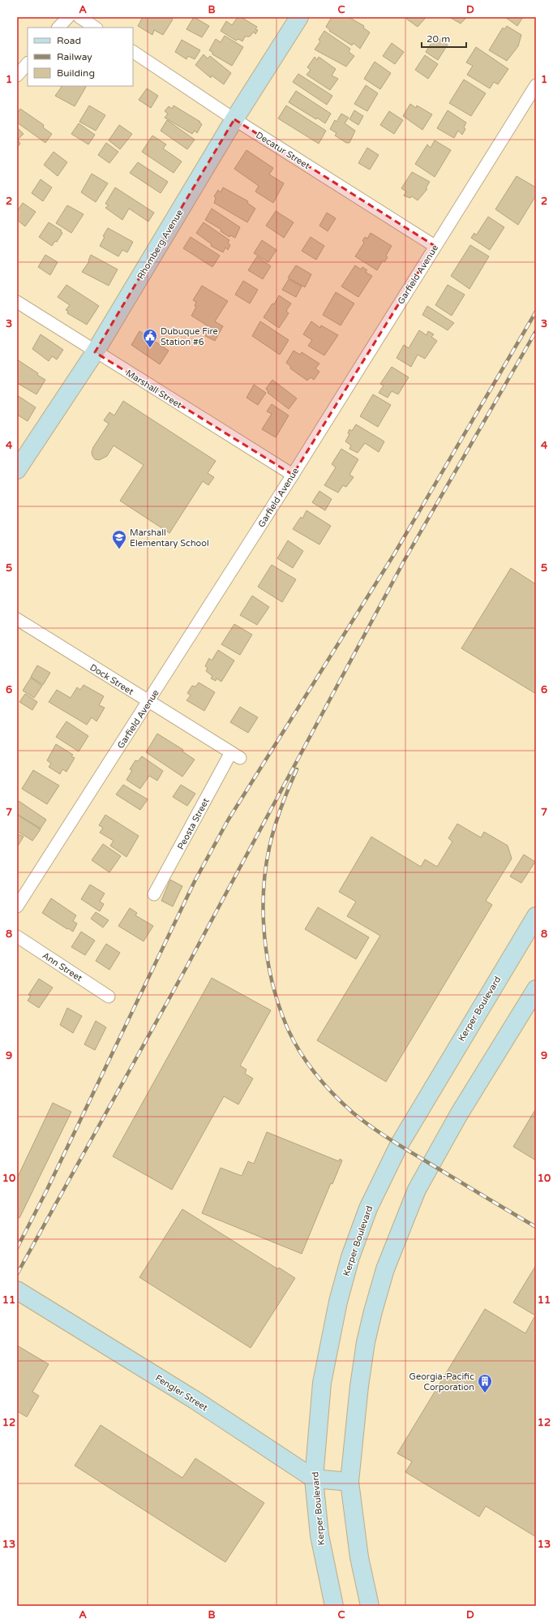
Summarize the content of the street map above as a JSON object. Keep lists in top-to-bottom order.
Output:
{
  "streets": {
    "street": [
      "Decatur Street",
      "Rhomberg Avenue",
      "Garfield Avenue",
      "Marshall Street",
      "Dock Street",
      "Peosta Street",
      "Ann Street",
      "Kerper Boulevard",
      "Fengler Street"
    ]
  },
  "crossings": [
    ["Decatur Street", "Rhomberg Avenue"],
    ["Decatur Street", "Garfield Avenue"],
    ["Rhomberg Avenue", "Marshall Street"],
    ["Garfield Avenue", "Marshall Street"],
    ["Garfield Avenue", "Dock Street"],
    ["Dock Street", "Peosta Street"],
    ["Kerper Boulevard", "Fengler Street"]
  ],
  "places": {
    "public building": ["Dubuque Fire Station #6"],
    "school or university": ["Marshall Elementary School"],
    "building": ["Georgia-Pacific Corporation"]
  },
  "legend": ["Road", "Railway", "Building"],
  "scale_bar": "20 m",
  "grid": {
    "columns": [
      "A",
      "B",
      "C",
      "D"
    ],
    "rows": [
      "1",
      "2",
      "3",
      "4",
      "5",
      "6",
      "7",
      "8",
      "9",
      "10",
      "11",
      "12",
      "13"
    ]
  }
}
